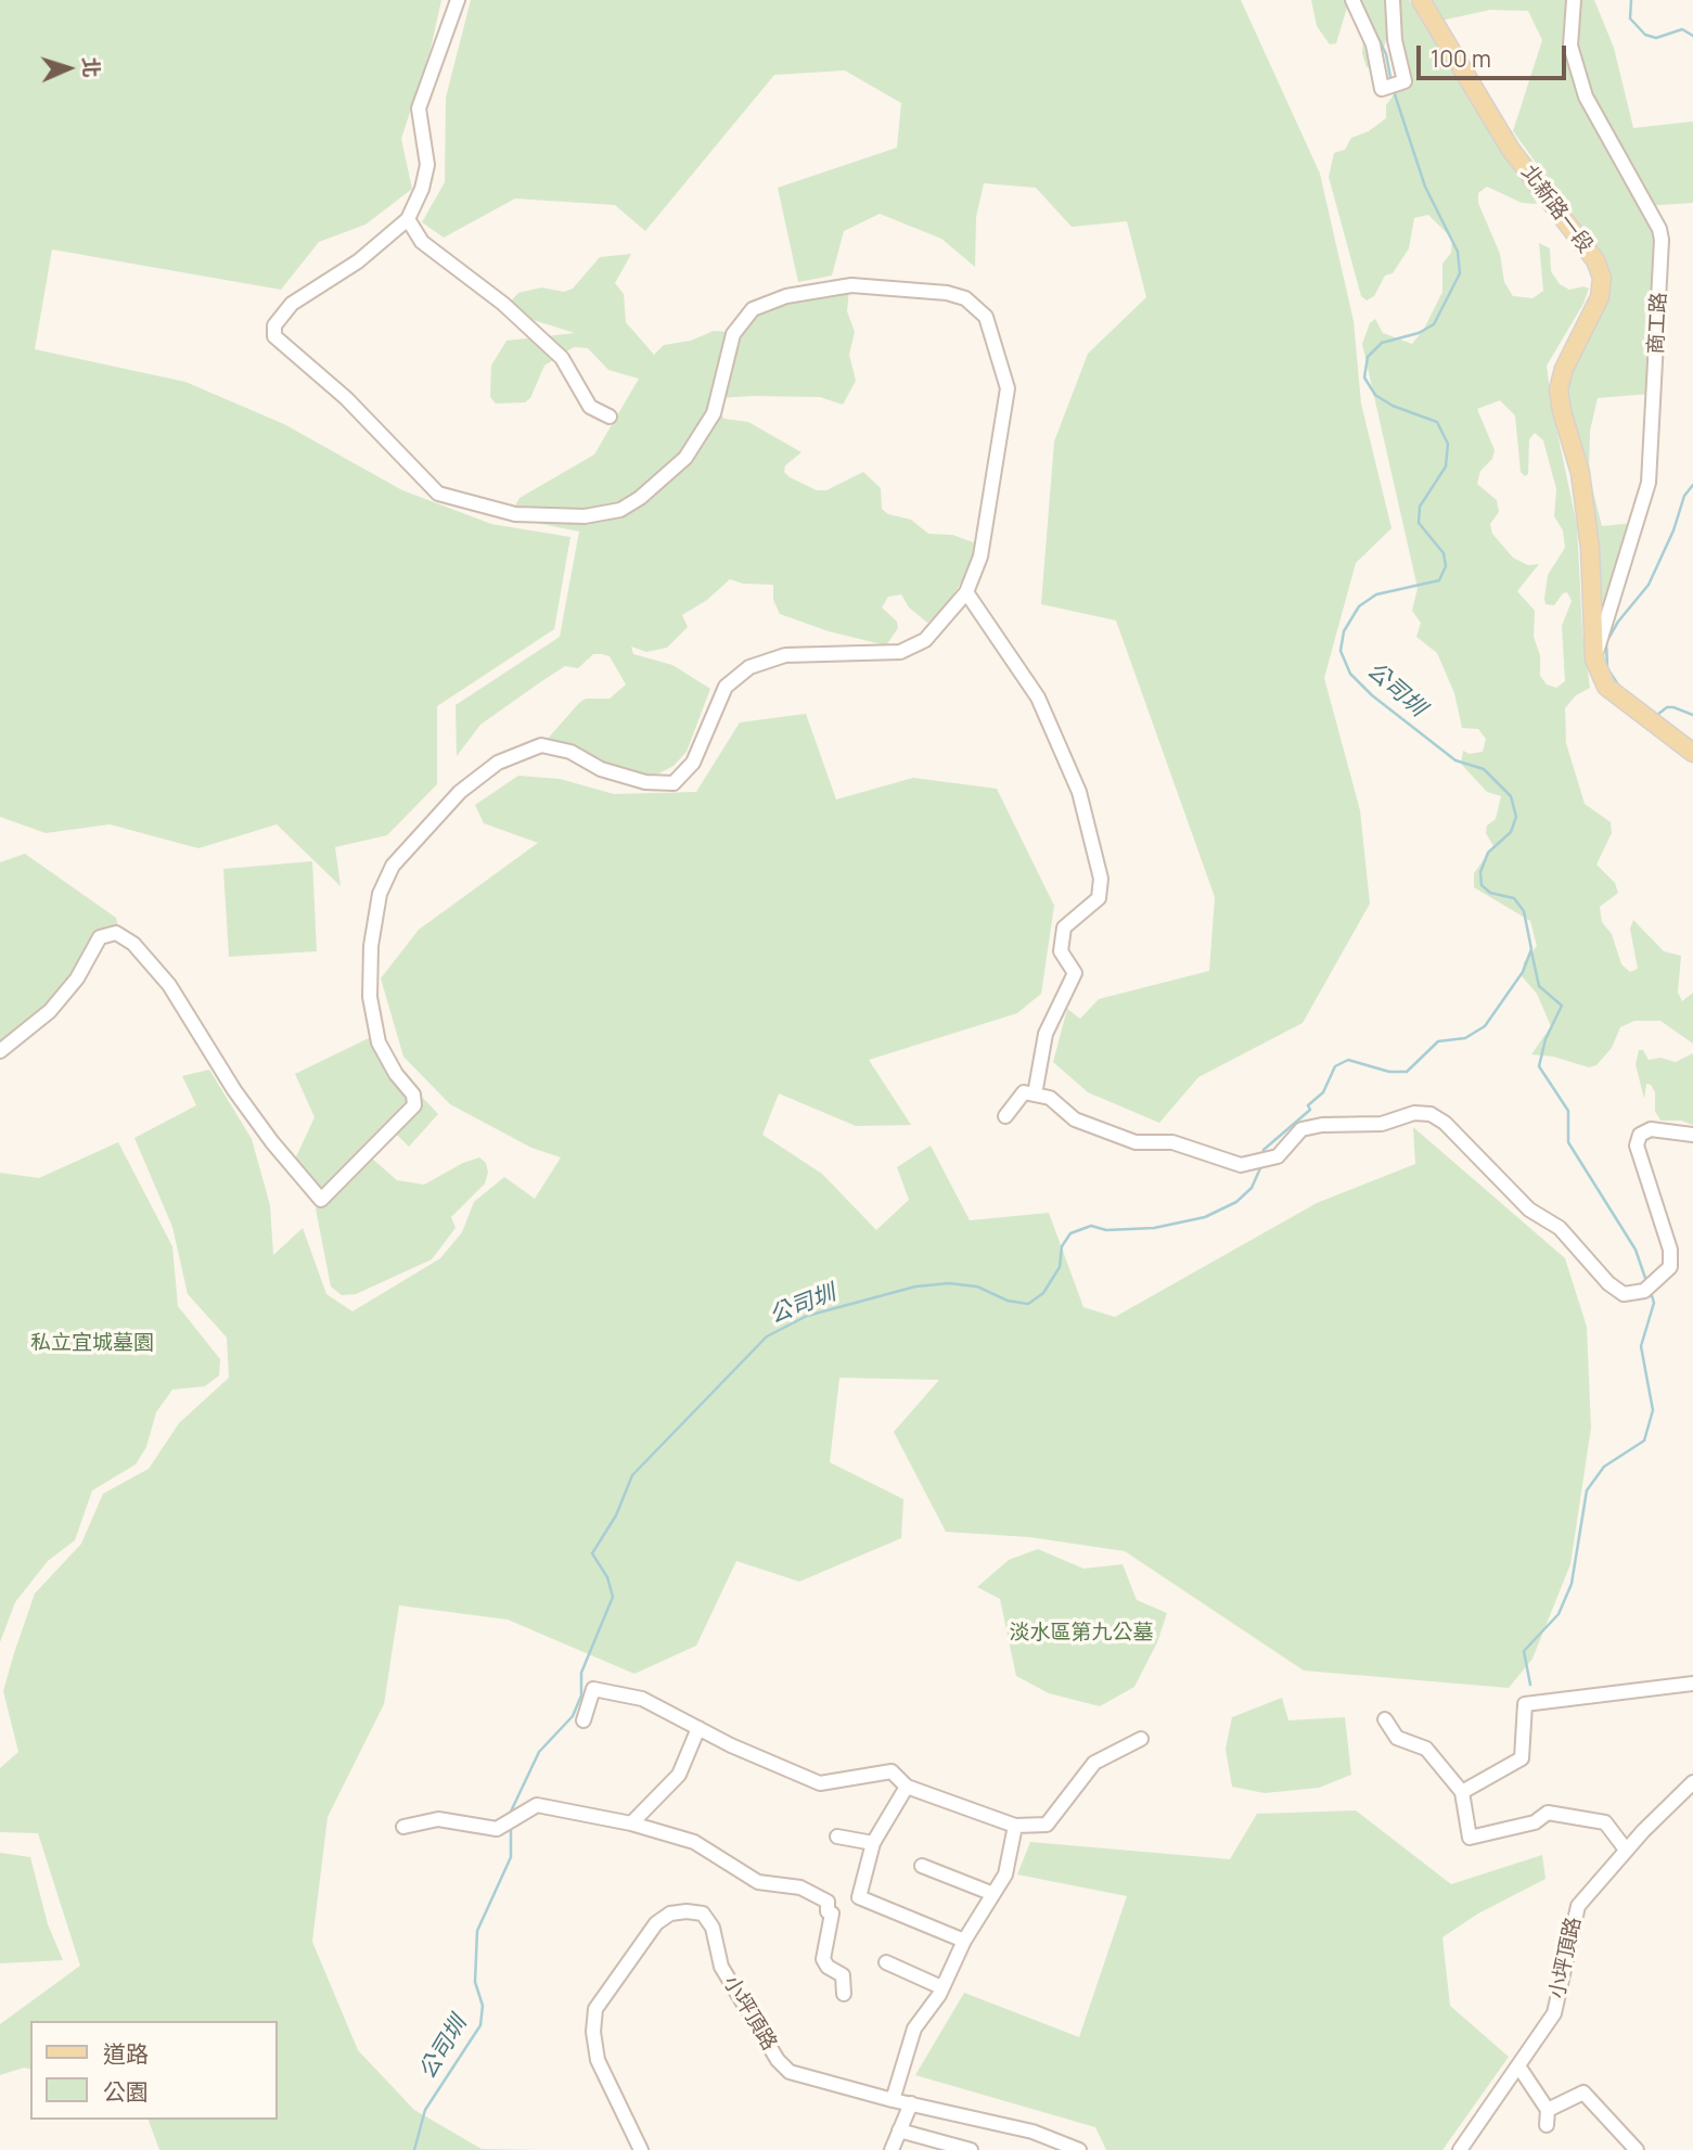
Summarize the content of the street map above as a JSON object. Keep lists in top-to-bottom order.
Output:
{
  "streets": {
    "main road": ["北新路一段"],
    "street": ["商工路", "小坪頂路"]
  },
  "crossings": [
    ["北新路一段", "商工路"]
  ],
  "water": ["公司圳"],
  "parks": ["私立宜城墓園", "淡水區第九公墓"],
  "legend": ["道路", "公園"],
  "scale_bar": "100 m",
  "north": "right"
}
